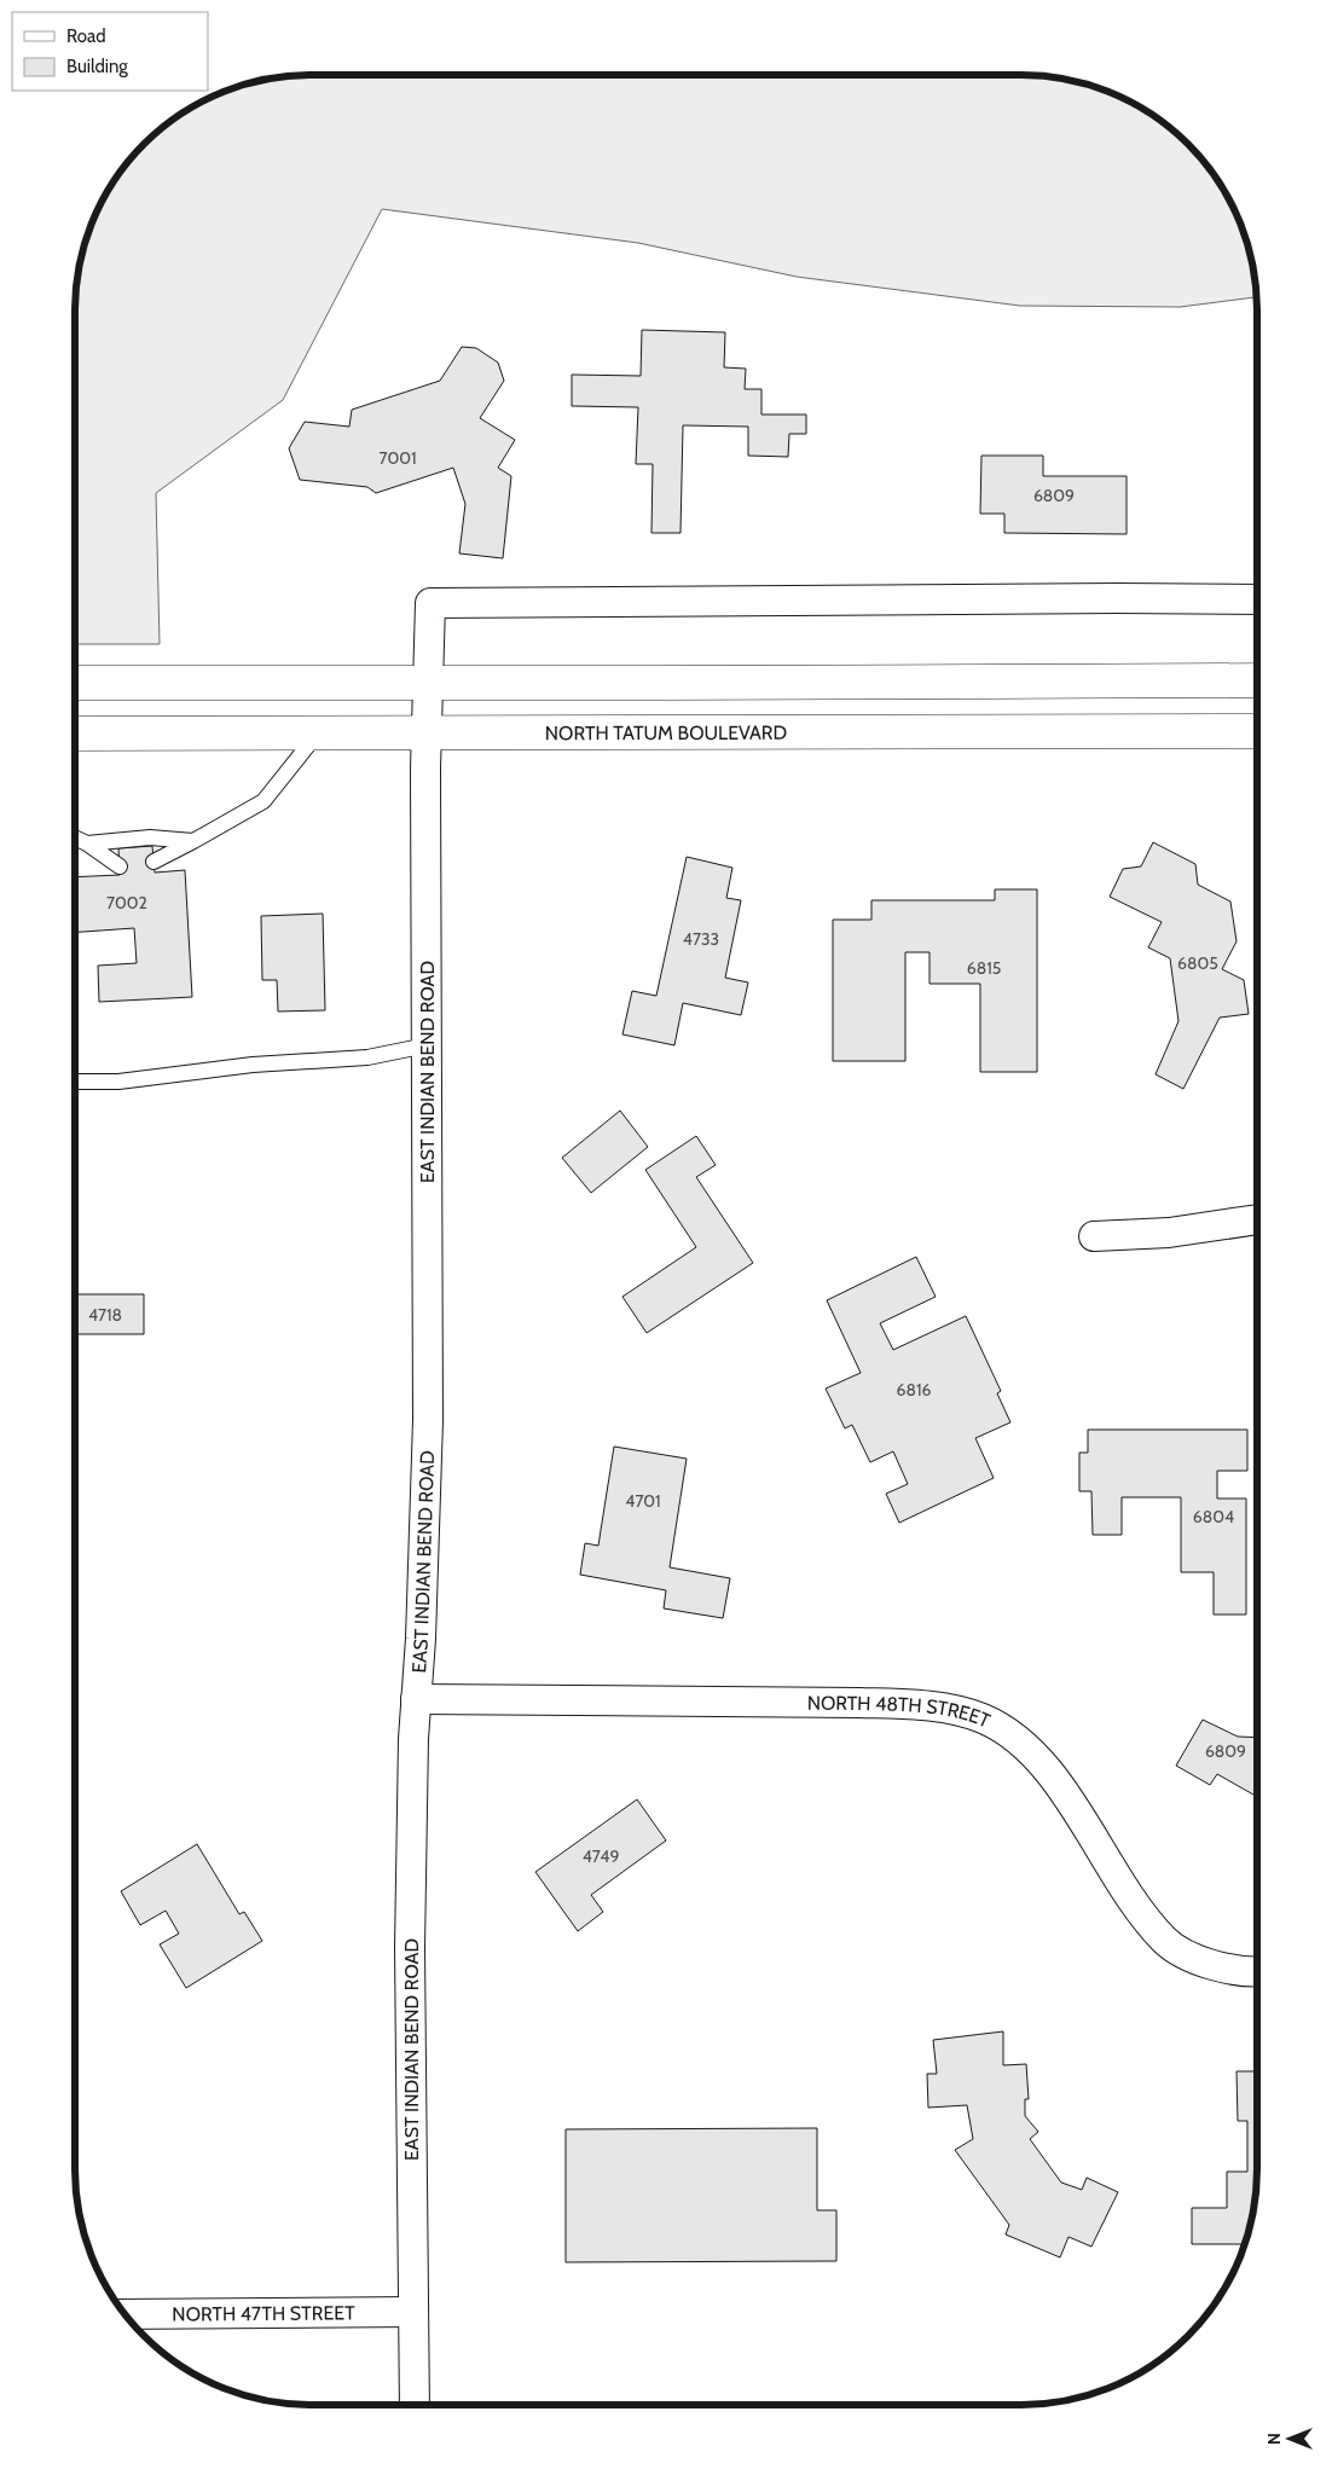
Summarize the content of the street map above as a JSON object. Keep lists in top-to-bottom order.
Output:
{
  "streets": {
    "main road": ["NORTH TATUM BOULEVARD"],
    "street": ["EAST INDIAN BEND ROAD", "NORTH 48TH STREET", "NORTH 47TH STREET"]
  },
  "crossings": [
    ["NORTH TATUM BOULEVARD", "EAST INDIAN BEND ROAD"],
    ["EAST INDIAN BEND ROAD", "NORTH 48TH STREET"],
    ["EAST INDIAN BEND ROAD", "NORTH 47TH STREET"]
  ],
  "house_numbers": [
    "7001",
    "6809",
    "7002",
    "4733",
    "6805",
    "6815",
    "4718",
    "6816",
    "4701",
    "6804",
    "6809",
    "4749"
  ],
  "legend": ["Road", "Building"],
  "north": "left"
}
